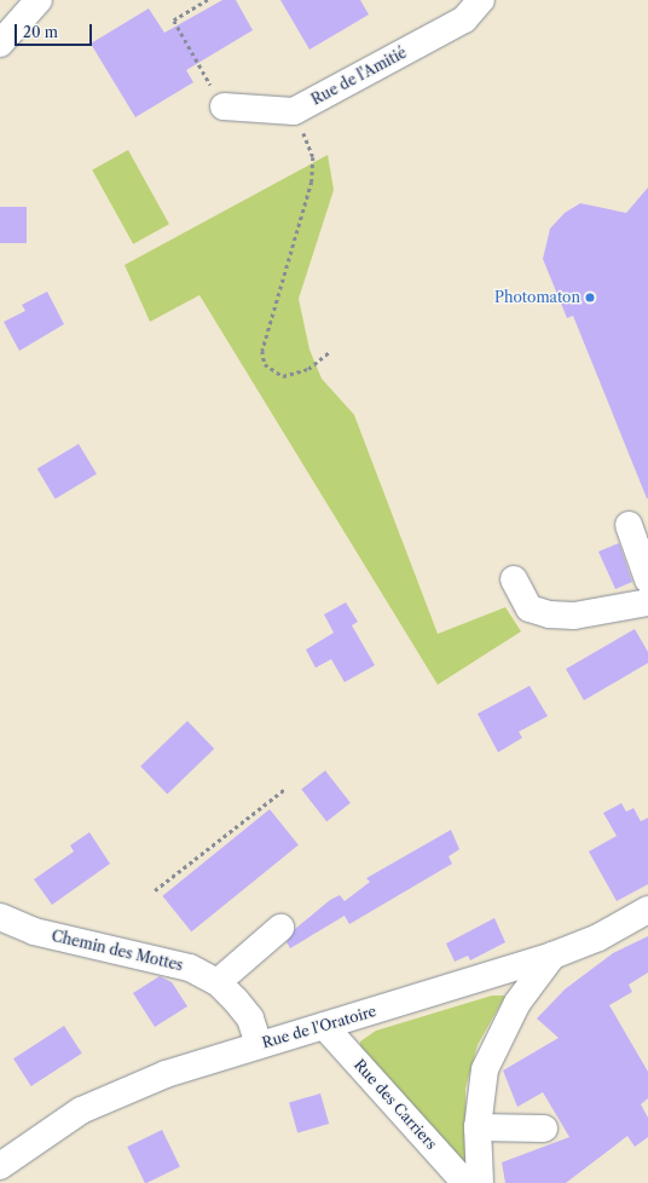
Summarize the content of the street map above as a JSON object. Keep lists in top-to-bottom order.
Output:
{
  "streets": {
    "street": [
      "Rue de l'Amitié",
      "Chemin des Mottes",
      "Rue de l'Oratoire",
      "Rue des Carriers"
    ]
  },
  "crossings": [
    ["Chemin des Mottes", "Rue de l'Oratoire"],
    ["Rue de l'Oratoire", "Rue des Carriers"]
  ],
  "places": ["Photomaton"],
  "scale_bar": "20 m"
}
